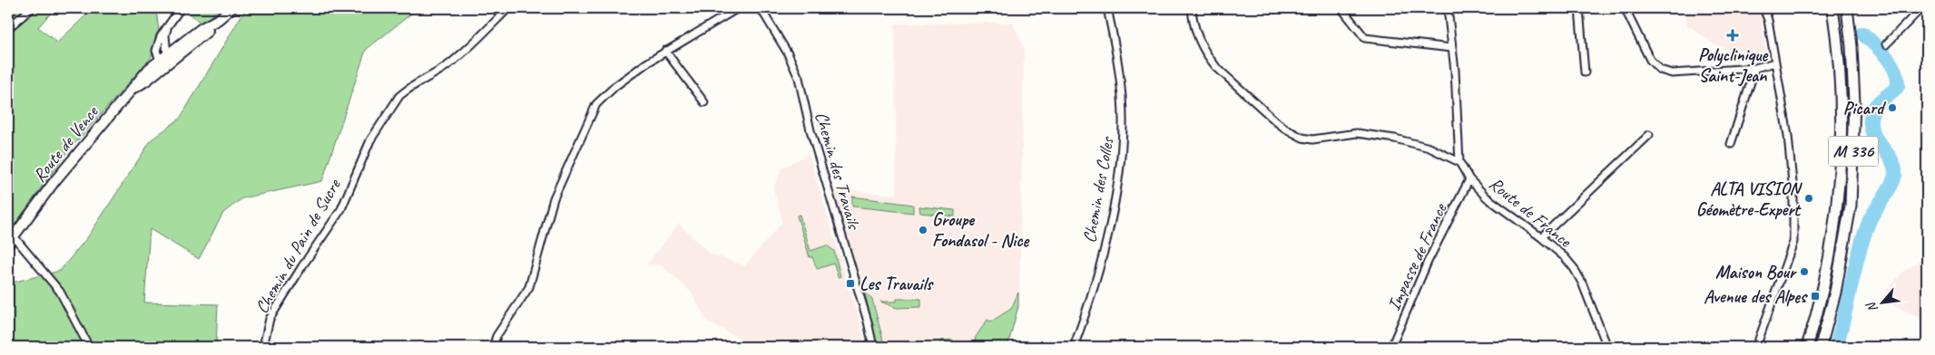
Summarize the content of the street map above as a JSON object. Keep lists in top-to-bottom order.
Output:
{
  "streets": {
    "main road": ["Route de Vence", "M 336"],
    "street": [
      "Chemin des Travails",
      "Chemin des Colles",
      "Route de France",
      "Chemin du Pain de Sucre",
      "Impasse de France"
    ]
  },
  "crossings": [
    ["Route de France", "Impasse de France"]
  ],
  "places": {
    "health": ["Polyclinique Saint-Jean"],
    "other": [
      "Picard",
      "ALTA VISION Géomètre-Expert",
      "Groupe Fondasol - Nice",
      "Maison Bour"
    ],
    "transit": ["Les Travails", "Avenue des Alpes"]
  },
  "north": "bottom left"
}
